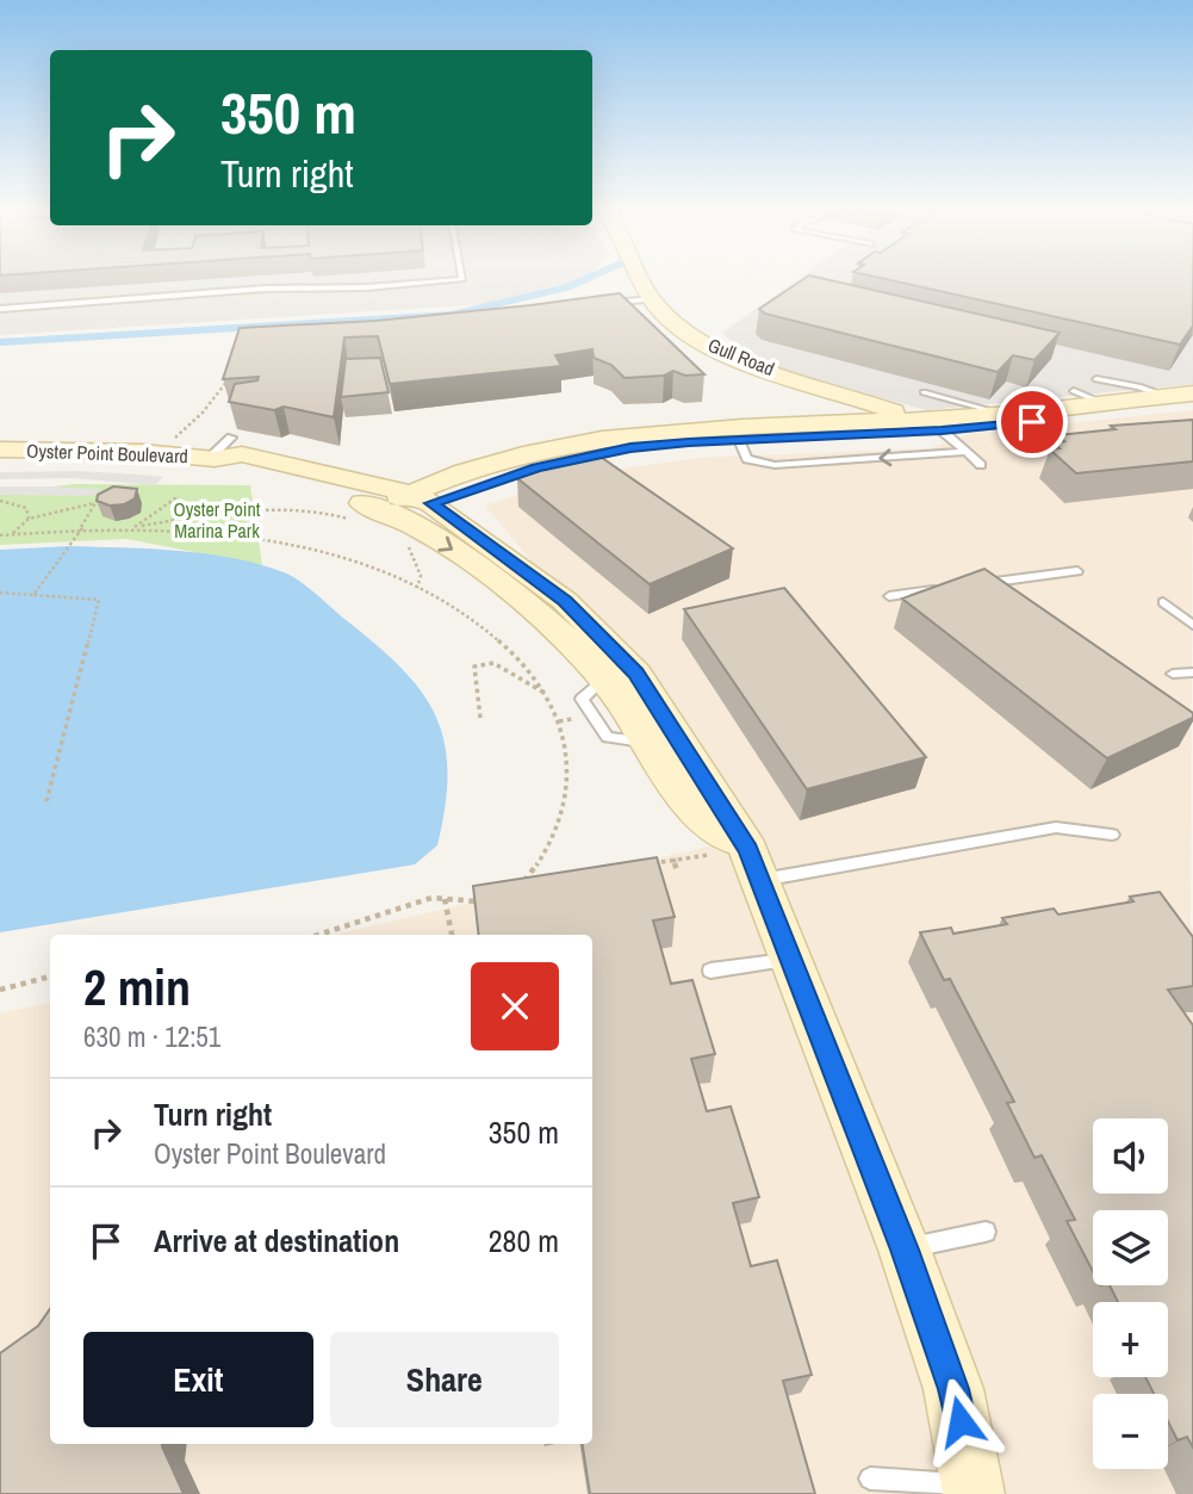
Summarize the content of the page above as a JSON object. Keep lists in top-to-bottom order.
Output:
{
  "streets": {
    "street": ["Gull Road", "Oyster Point Boulevard"]
  },
  "parks": ["Oyster Point Marina Park"],
  "page": {
    "turn": ["350 m", "Turn right"],
    "heading": ["2 min", "630 m · 12:51"],
    "list": [
      {
        "name": "Turn right",
        "note": "Oyster Point Boulevard",
        "value": "350 m"
      },
      {
        "name": "Arrive at destination",
        "value": "280 m"
      }
    ],
    "map_buttons": ["+", "−"],
    "buttons": ["Exit", "Share"]
  }
}
